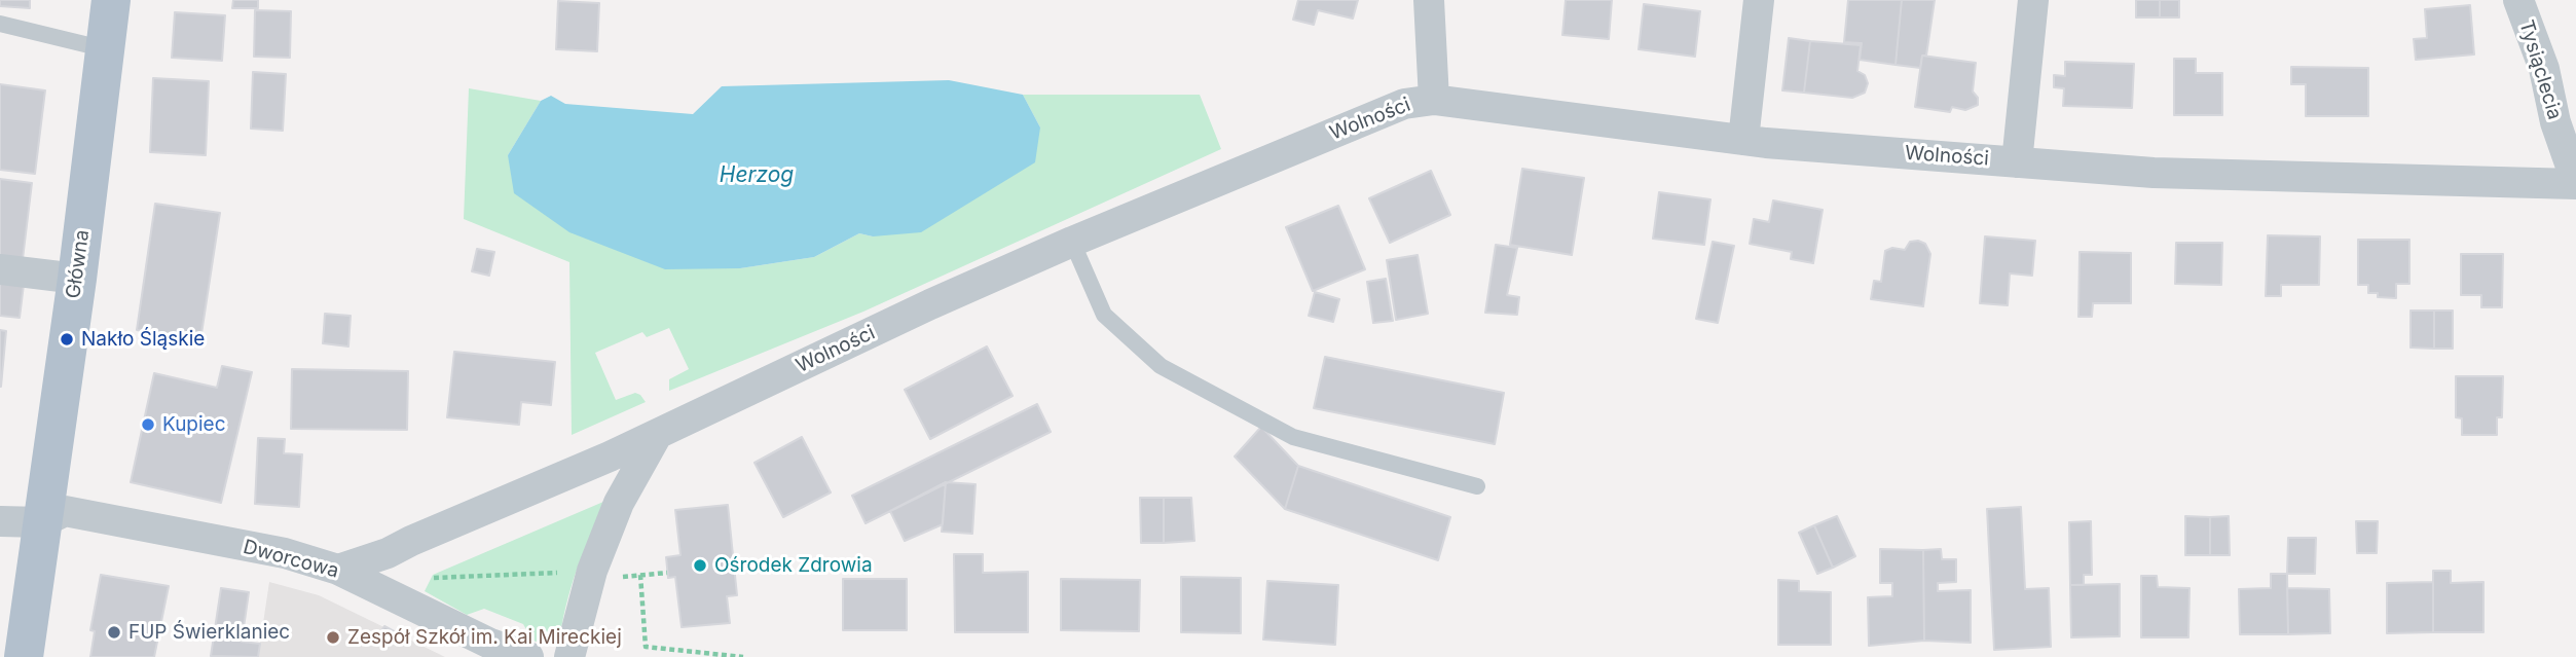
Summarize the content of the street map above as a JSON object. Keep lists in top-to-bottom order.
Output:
{
  "streets": {
    "main road": ["Główna"],
    "street": ["Tysiąclecia", "Wolności", "Dworcowa"]
  },
  "crossings": [
    ["Tysiąclecia", "Wolności"],
    ["Wolności", "Dworcowa"],
    ["Główna", "Dworcowa"]
  ],
  "water": ["Herzog"],
  "places": [
    "Nakło Śląskie",
    "Kupiec",
    "Ośrodek Zdrowia",
    "FUP Świerklaniec",
    "Zespół Szkół im. Kai Mireckiej"
  ]
}
